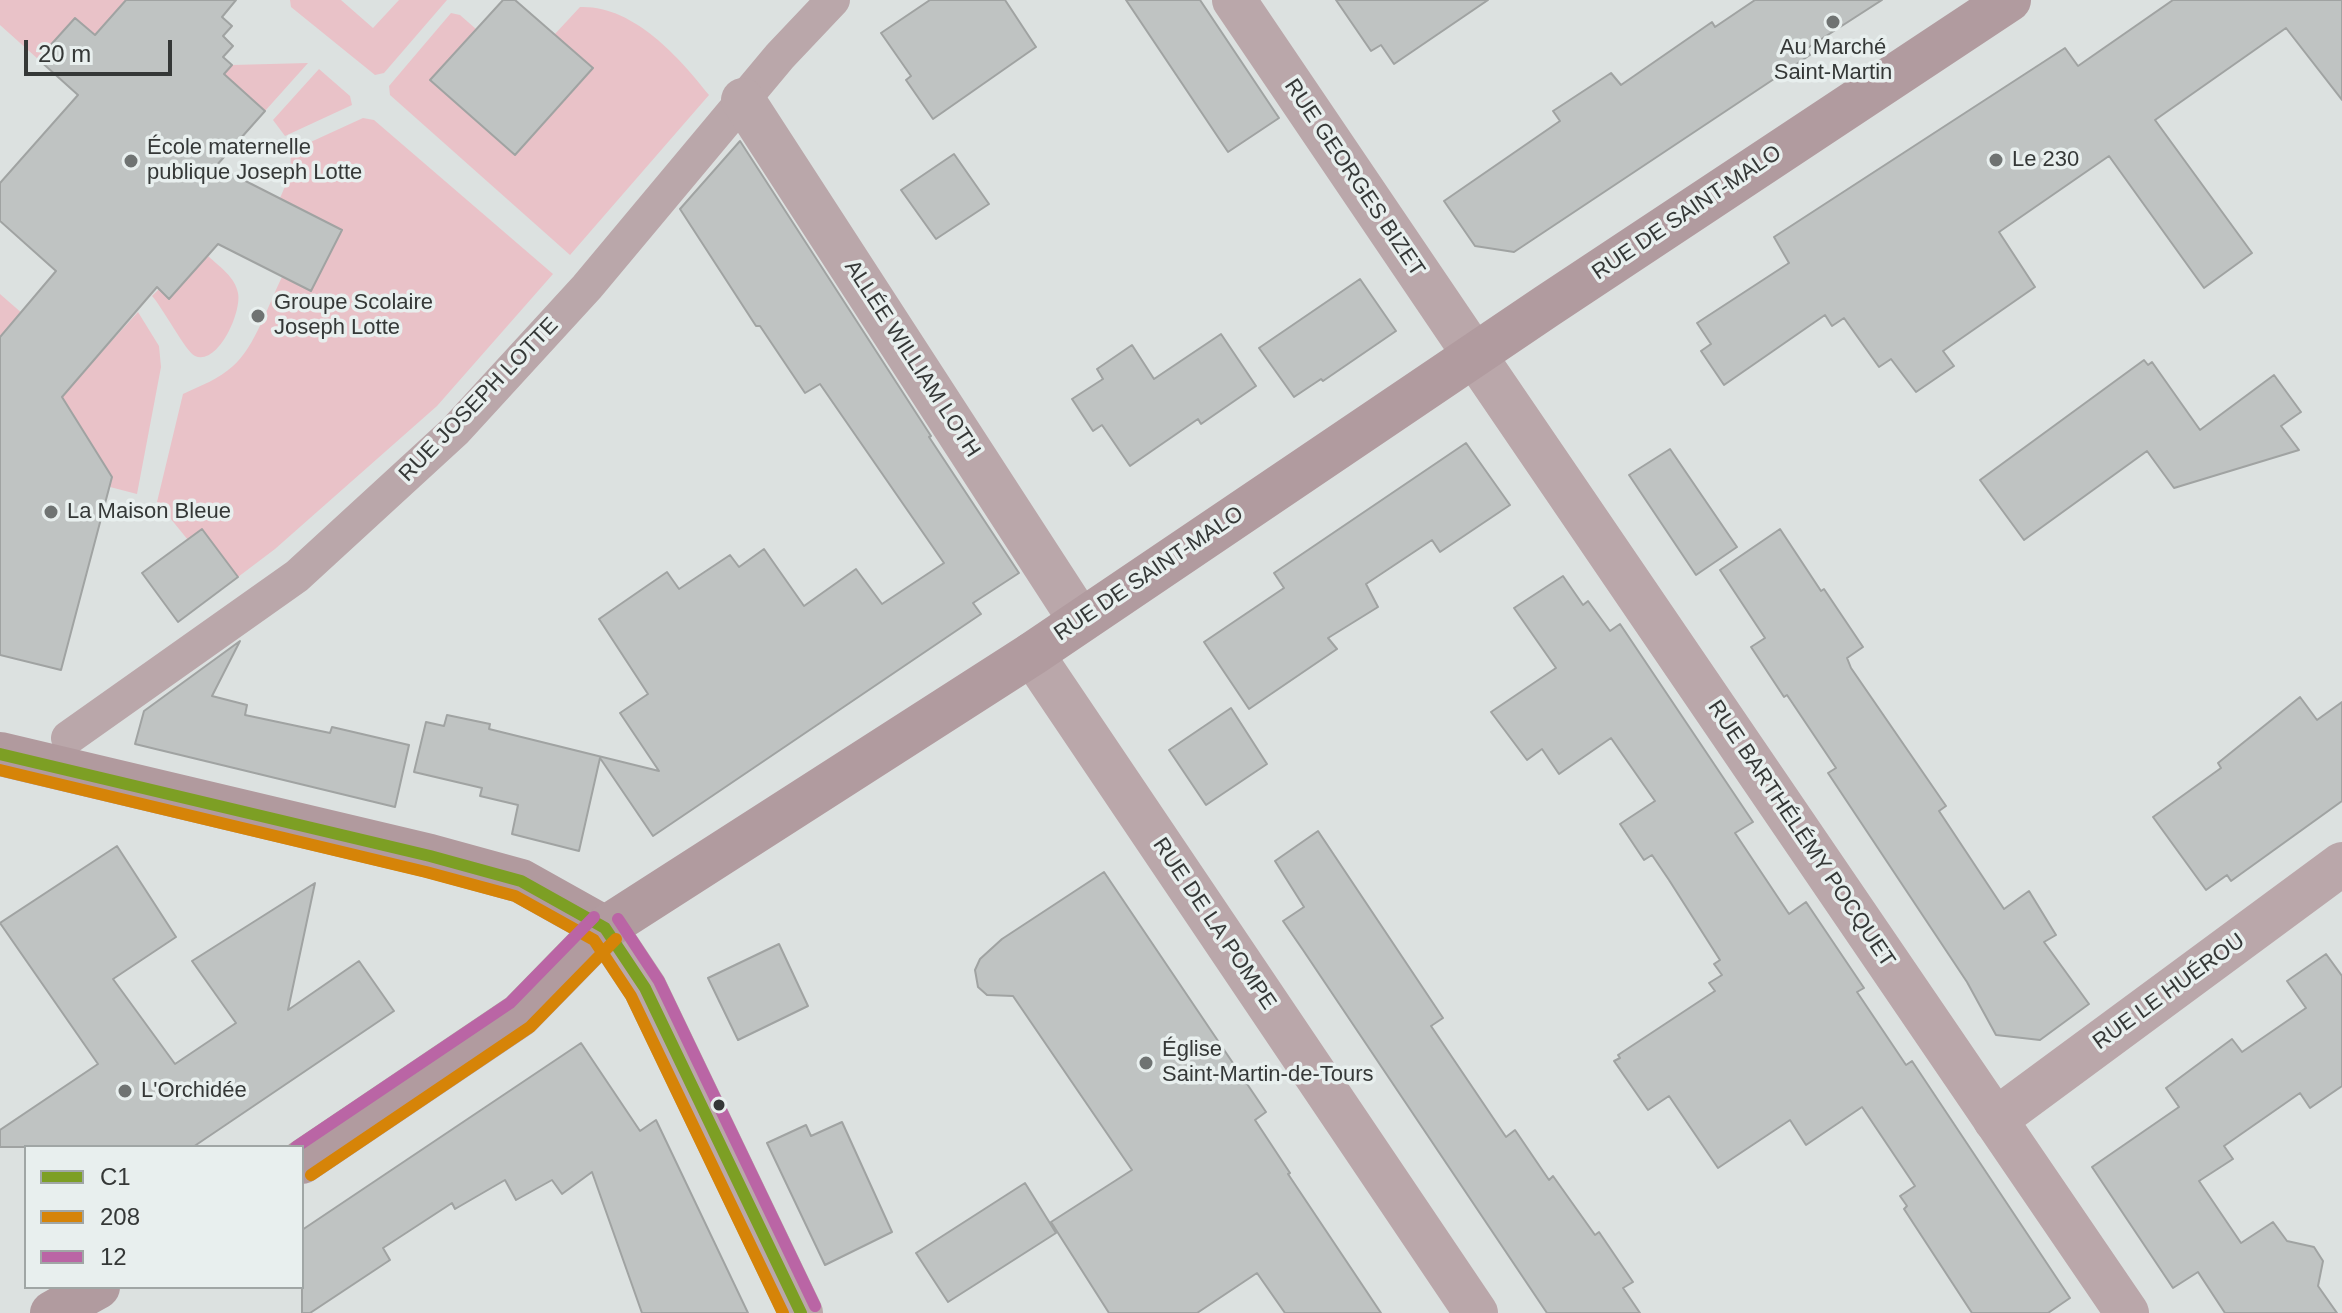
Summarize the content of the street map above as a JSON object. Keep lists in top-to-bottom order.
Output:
{
  "streets": {
    "main road": ["RUE DE SAINT-MALO"],
    "street": [
      "RUE GEORGES BIZET",
      "ALLÉE WILLIAM LOTH",
      "RUE JOSEPH LOTTE",
      "RUE BARTHÉLÉMY POCQUET",
      "RUE DE LA POMPE",
      "RUE LE HUÉROU"
    ]
  },
  "crossings": [
    ["RUE GEORGES BIZET", "RUE DE SAINT-MALO"],
    ["RUE GEORGES BIZET", "RUE BARTHÉLÉMY POCQUET"],
    ["RUE DE SAINT-MALO", "ALLÉE WILLIAM LOTH"],
    ["RUE DE SAINT-MALO", "RUE BARTHÉLÉMY POCQUET"],
    ["RUE DE SAINT-MALO", "RUE DE LA POMPE"],
    ["ALLÉE WILLIAM LOTH", "RUE JOSEPH LOTTE"],
    ["RUE BARTHÉLÉMY POCQUET", "RUE LE HUÉROU"]
  ],
  "places": [
    "Au Marché Saint-Martin",
    "Le 230",
    "École maternelle publique Joseph Lotte",
    "Groupe Scolaire Joseph Lotte",
    "La Maison Bleue",
    "Église Saint-Martin-de-Tours",
    "L'Orchidée"
  ],
  "lines": ["transit line C1", "transit line 208", "transit line 12"],
  "legend": ["C1", "208", "12"],
  "scale_bar": "20 m"
}
